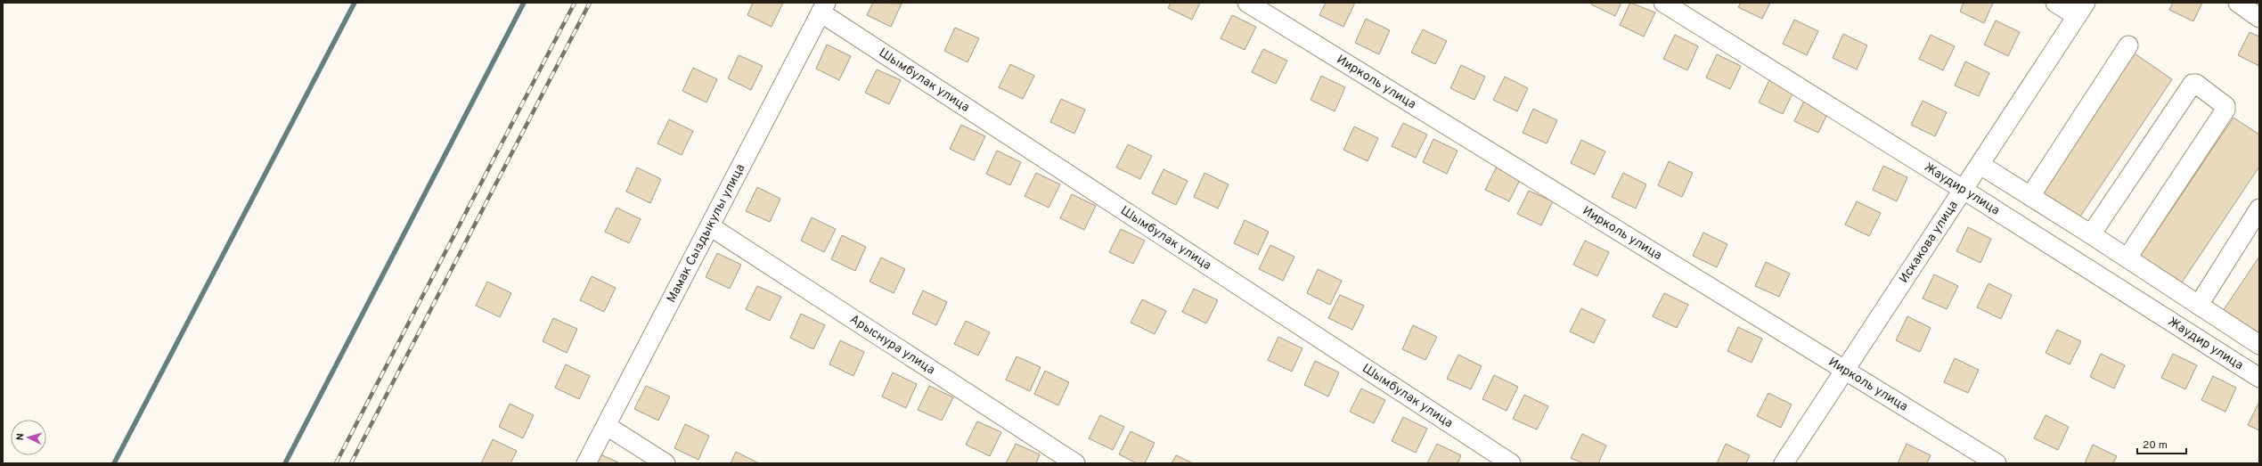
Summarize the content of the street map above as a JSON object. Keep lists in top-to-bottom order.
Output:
{
  "streets": {
    "street": [
      "Шымбулак улица",
      "Иирколь улица",
      "Жаудир улица",
      "Мамак Сыздыкулы улица",
      "Искакова улица",
      "Арыснура улица"
    ]
  },
  "crossings": [
    ["Шымбулак улица", "Мамак Сыздыкулы улица"],
    ["Иирколь улица", "Искакова улица"],
    ["Жаудир улица", "Искакова улица"],
    ["Мамак Сыздыкулы улица", "Арыснура улица"]
  ],
  "scale_bar": "20 m",
  "north": "left"
}
